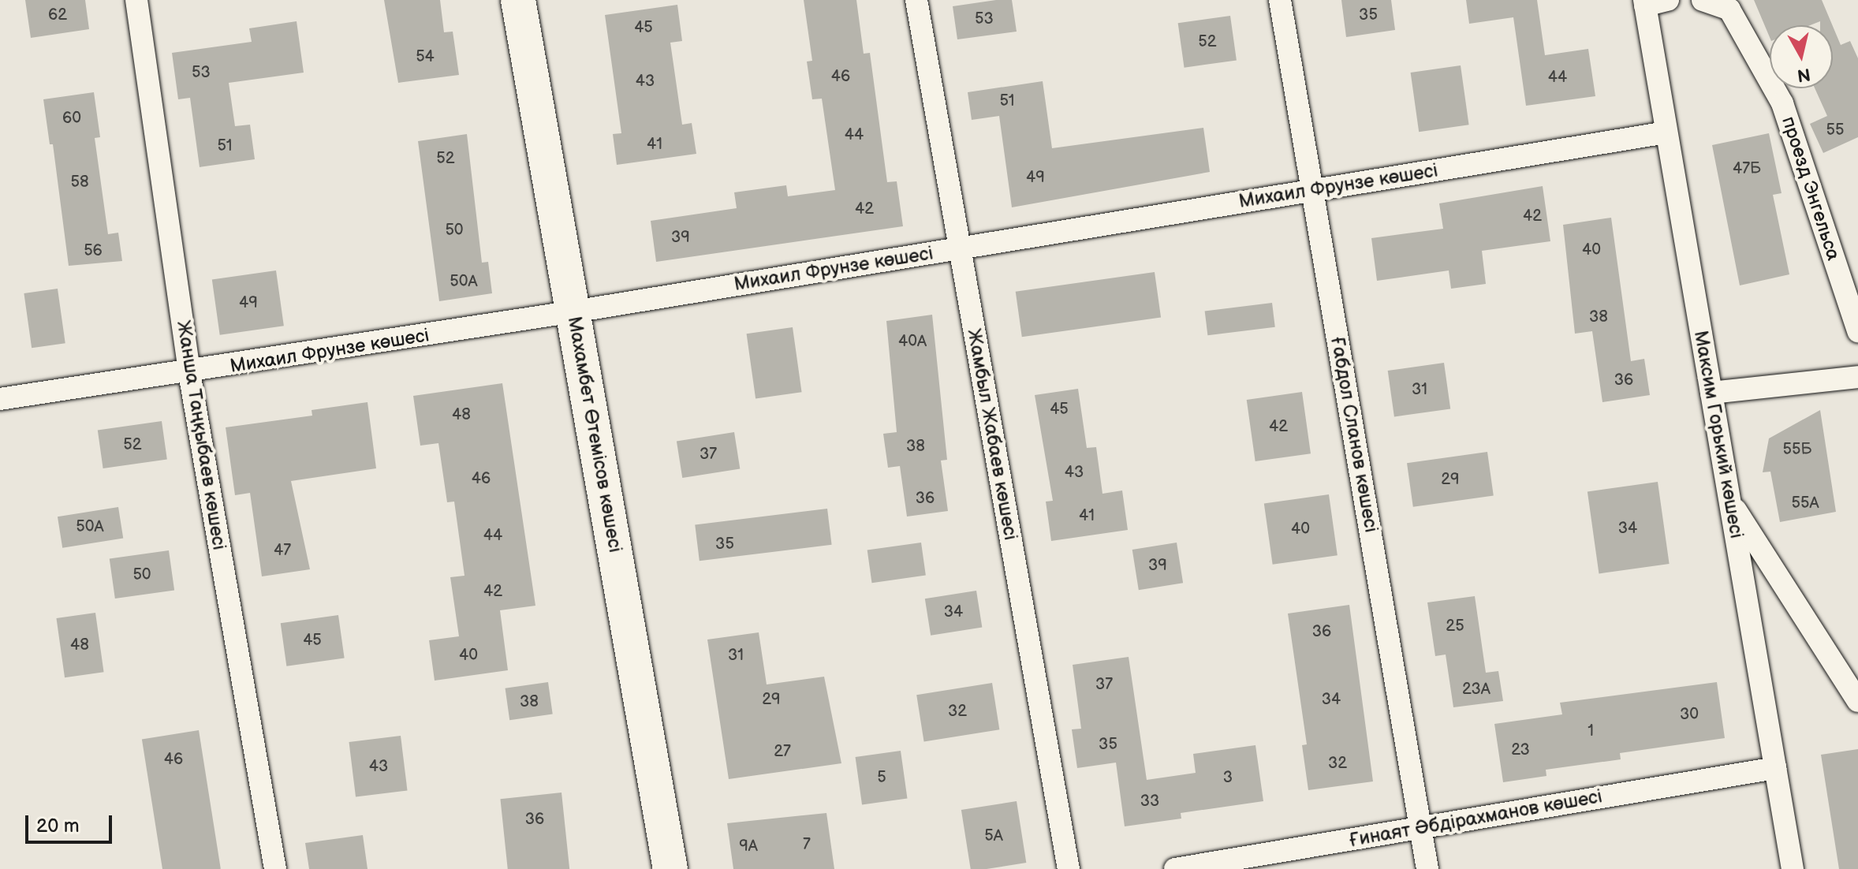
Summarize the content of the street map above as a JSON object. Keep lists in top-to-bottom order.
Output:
{
  "streets": {
    "main road": ["Махамбет Өтемісов көшесі"],
    "street": [
      "Михаил Фрунзе көшесі",
      "проезд Энгельса",
      "Жамбыл Жабаев көшесі",
      "Ғабдол Сланов көшесі",
      "Максим Горький көшесі",
      "Жанша Таңқыбаев көшесі",
      "Ғинаят Әбдірахманов көшесі"
    ]
  },
  "crossings": [
    ["Михаил Фрунзе көшесі", "Махамбет Өтемісов көшесі"],
    ["Михаил Фрунзе көшесі", "Жамбыл Жабаев көшесі"],
    ["Михаил Фрунзе көшесі", "Ғабдол Сланов көшесі"],
    ["Михаил Фрунзе көшесі", "Максим Горький көшесі"],
    ["Михаил Фрунзе көшесі", "Жанша Таңқыбаев көшесі"],
    ["Ғабдол Сланов көшесі", "Ғинаят Әбдірахманов көшесі"],
    ["Максим Горький көшесі", "Ғинаят Әбдірахманов көшесі"]
  ],
  "house_numbers": [
    "62",
    "35",
    "53",
    "45",
    "52",
    "54",
    "53",
    "46",
    "44",
    "43",
    "51",
    "60",
    "55",
    "44",
    "41",
    "51",
    "52",
    "47Б",
    "49",
    "58",
    "42",
    "42",
    "50",
    "39",
    "40",
    "56",
    "50А",
    "49",
    "38",
    "40А",
    "36",
    "31",
    "45",
    "48",
    "42",
    "52",
    "38",
    "55Б",
    "37",
    "43",
    "46",
    "29",
    "36",
    "55А",
    "41",
    "50А",
    "34",
    "40",
    "44",
    "35",
    "47",
    "39",
    "50",
    "42",
    "34",
    "25",
    "36",
    "45",
    "48",
    "40",
    "31",
    "37",
    "23А",
    "29",
    "34",
    "38",
    "32",
    "30",
    "1",
    "35",
    "23",
    "27",
    "46",
    "32",
    "43",
    "5",
    "3",
    "33",
    "36",
    "5А",
    "7",
    "9А"
  ],
  "scale_bar": "20 m",
  "north": "bottom"
}
